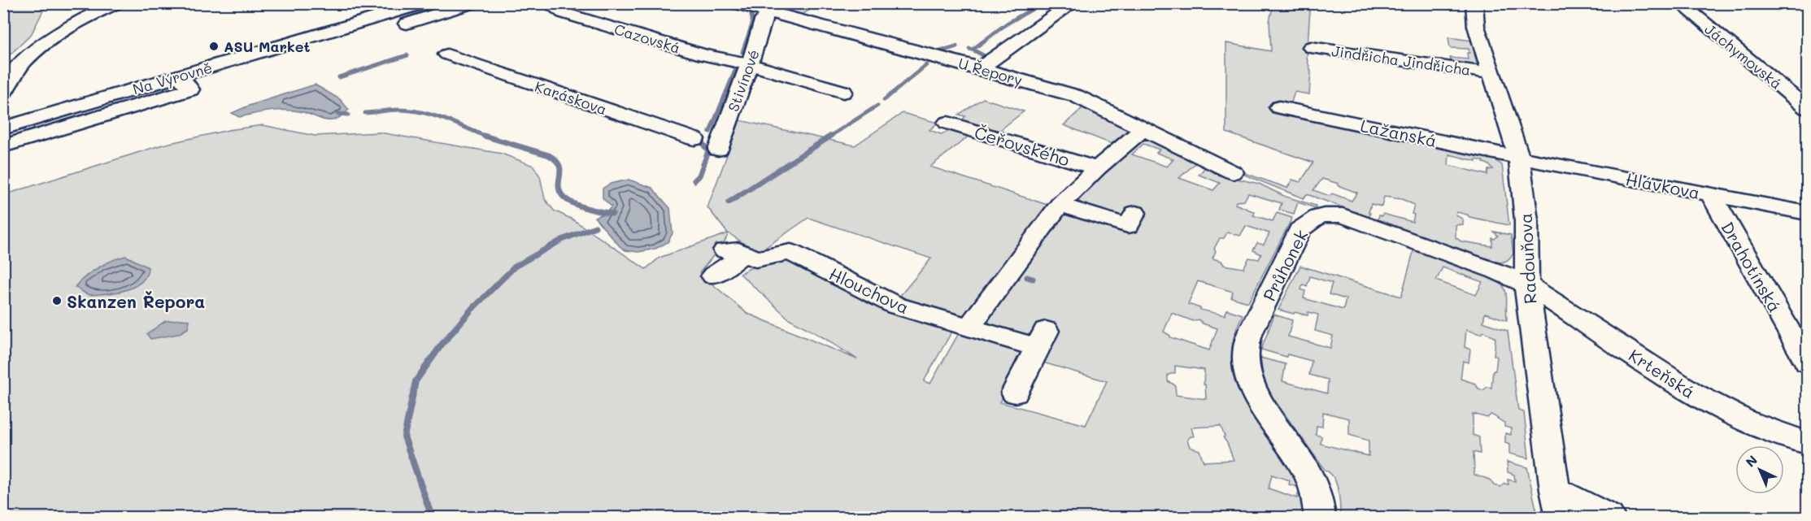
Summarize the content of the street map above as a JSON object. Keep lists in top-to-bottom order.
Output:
{
  "streets": {
    "street": [
      "Cazovská",
      "Jáchymovská",
      "Jindřicha Jindřicha",
      "U Řepory",
      "Na Výrovně",
      "Stivínové",
      "Karáskova",
      "Lažanská",
      "Čeřovského",
      "Hlávkova",
      "Radouňova",
      "Průhonek",
      "Drahotínská",
      "Hlouchova",
      "Krteňská"
    ]
  },
  "crossings": [
    ["Cazovská", "Stivínové"],
    ["Jindřicha Jindřicha", "Radouňova"],
    ["U Řepory", "Stivínové"],
    ["Lažanská", "Hlávkova"],
    ["Lažanská", "Radouňova"],
    ["Hlávkova", "Radouňova"],
    ["Hlávkova", "Drahotínská"],
    ["Radouňova", "Průhonek"],
    ["Radouňova", "Krteňská"],
    ["Průhonek", "Krteňská"]
  ],
  "places": ["ASU Market", "Skanzen Řepora"],
  "north": "top left"
}
